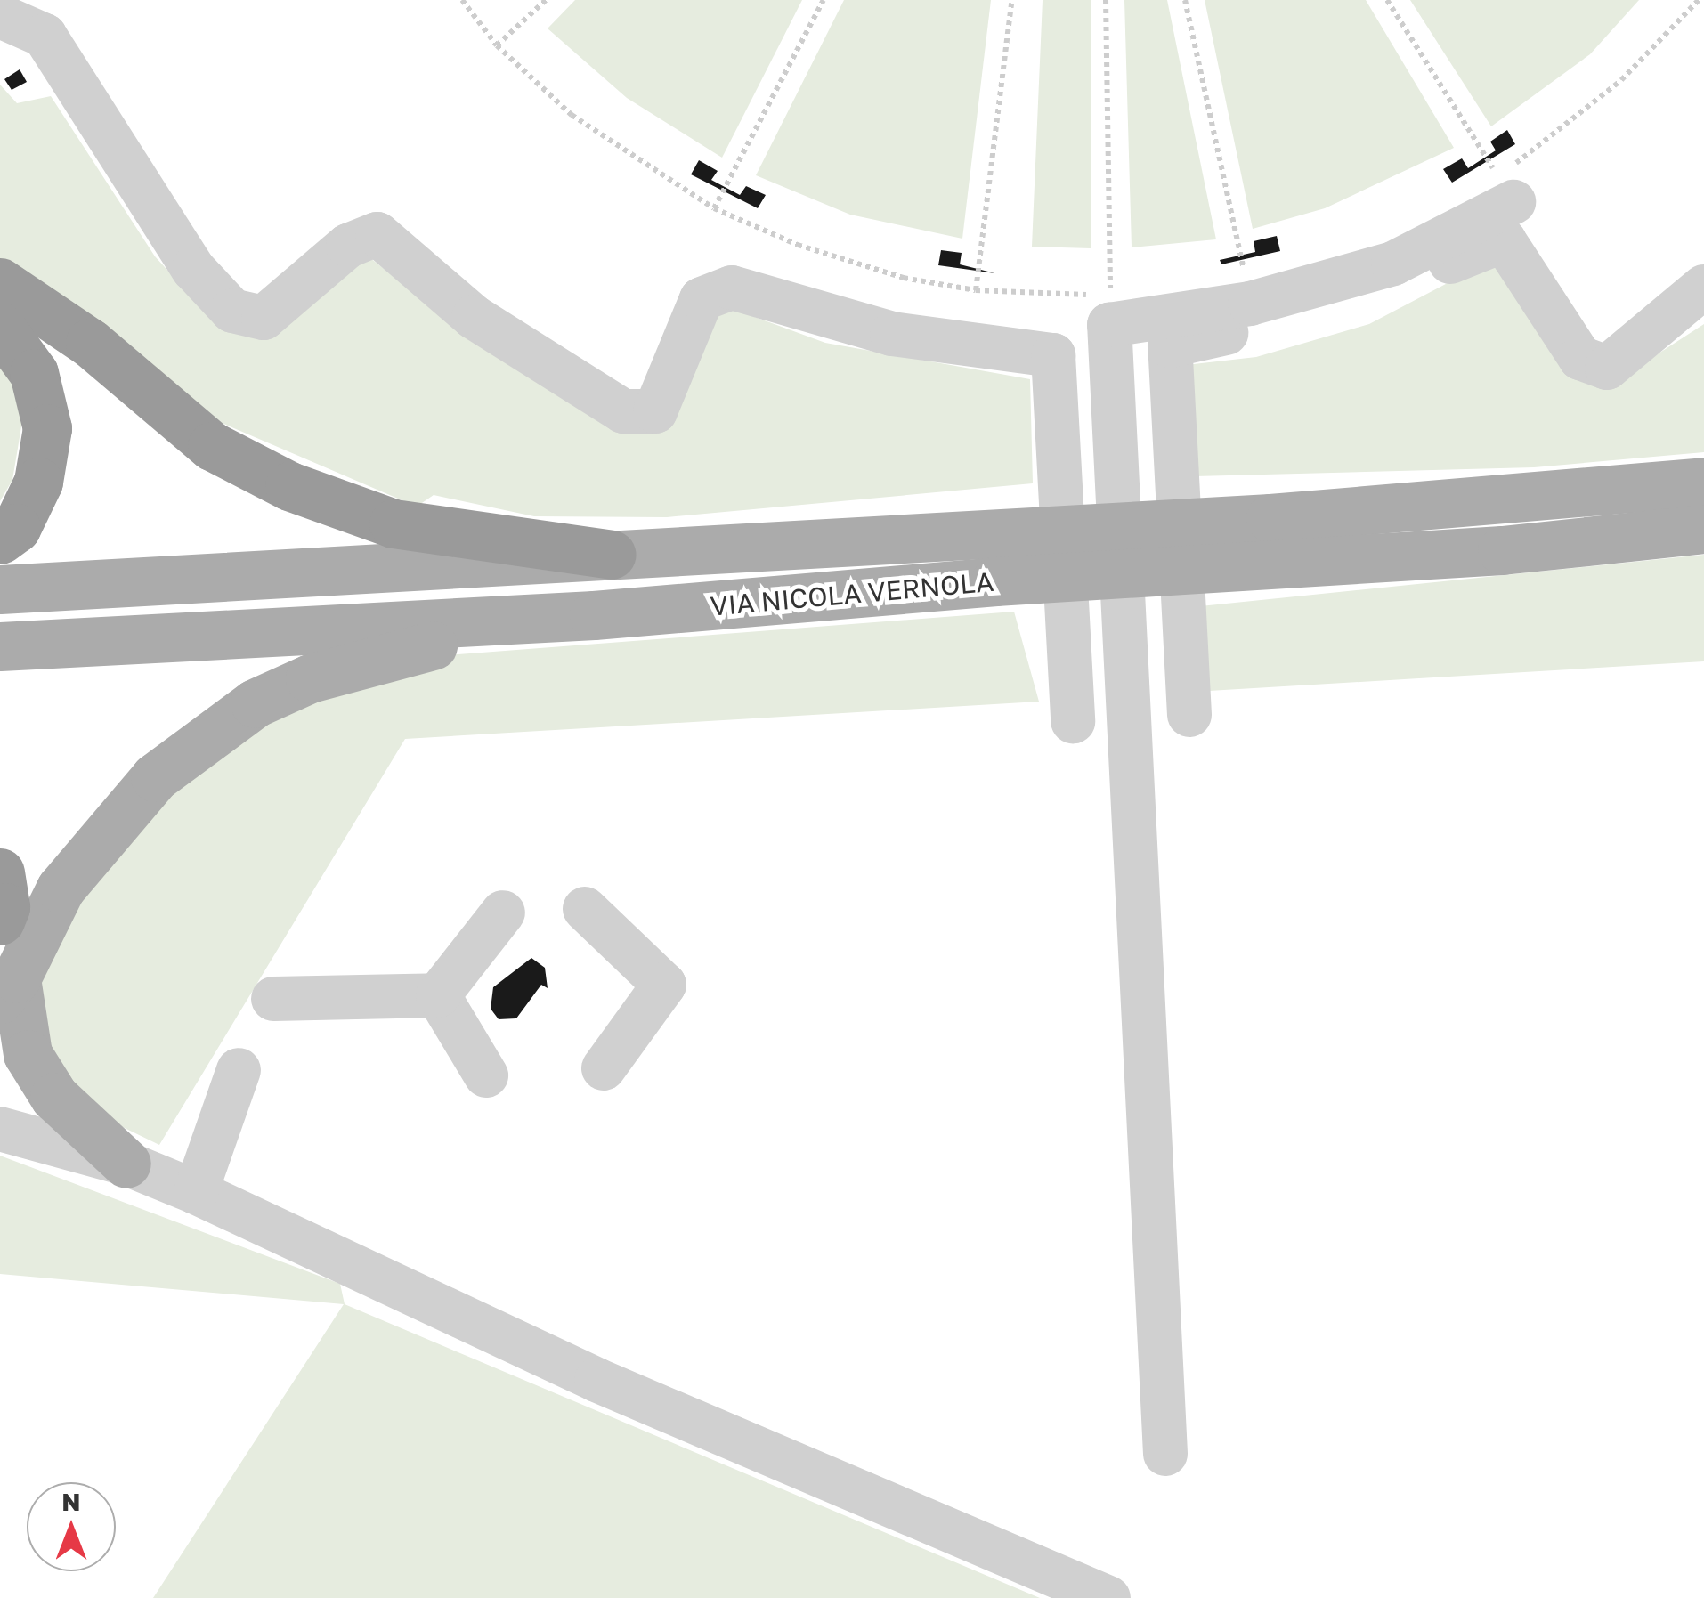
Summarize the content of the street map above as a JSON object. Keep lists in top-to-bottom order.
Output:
{
  "streets": {
    "main road": ["VIA NICOLA VERNOLA"]
  },
  "north": "top"
}
